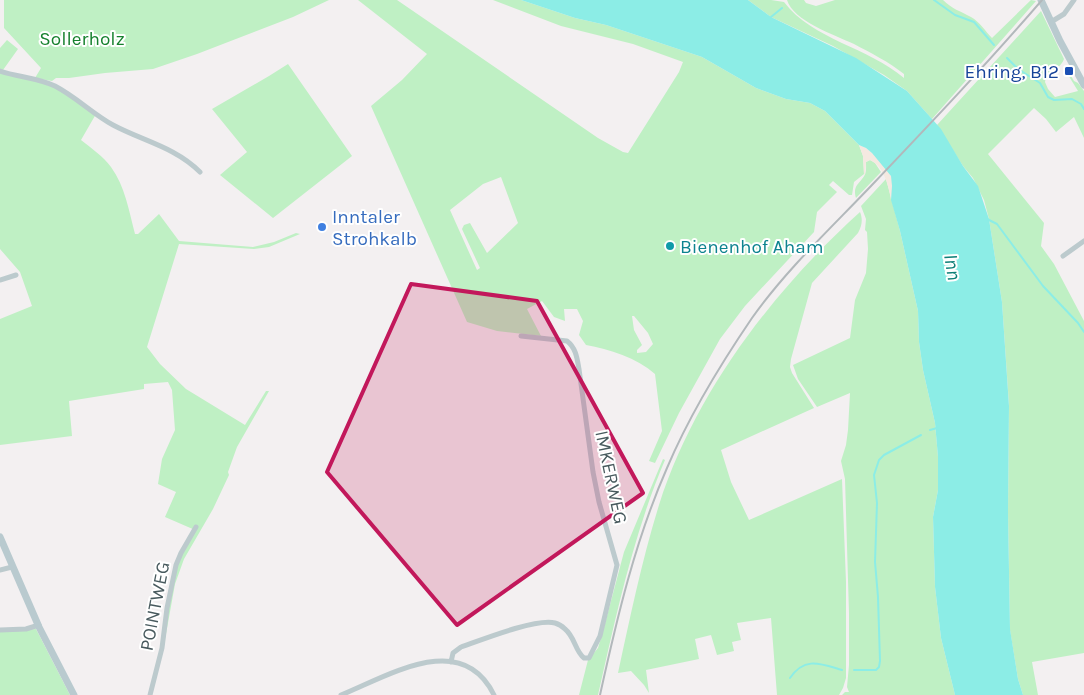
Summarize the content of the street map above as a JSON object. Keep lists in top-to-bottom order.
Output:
{
  "streets": {
    "street": ["IMKERWEG", "POINTWEG"]
  },
  "water": ["Inn"],
  "parks": ["Sollerholz"],
  "places": {
    "transit": ["Ehring, B12"],
    "other": ["Inntaler Strohkalb", "Bienenhof Aham"]
  }
}
